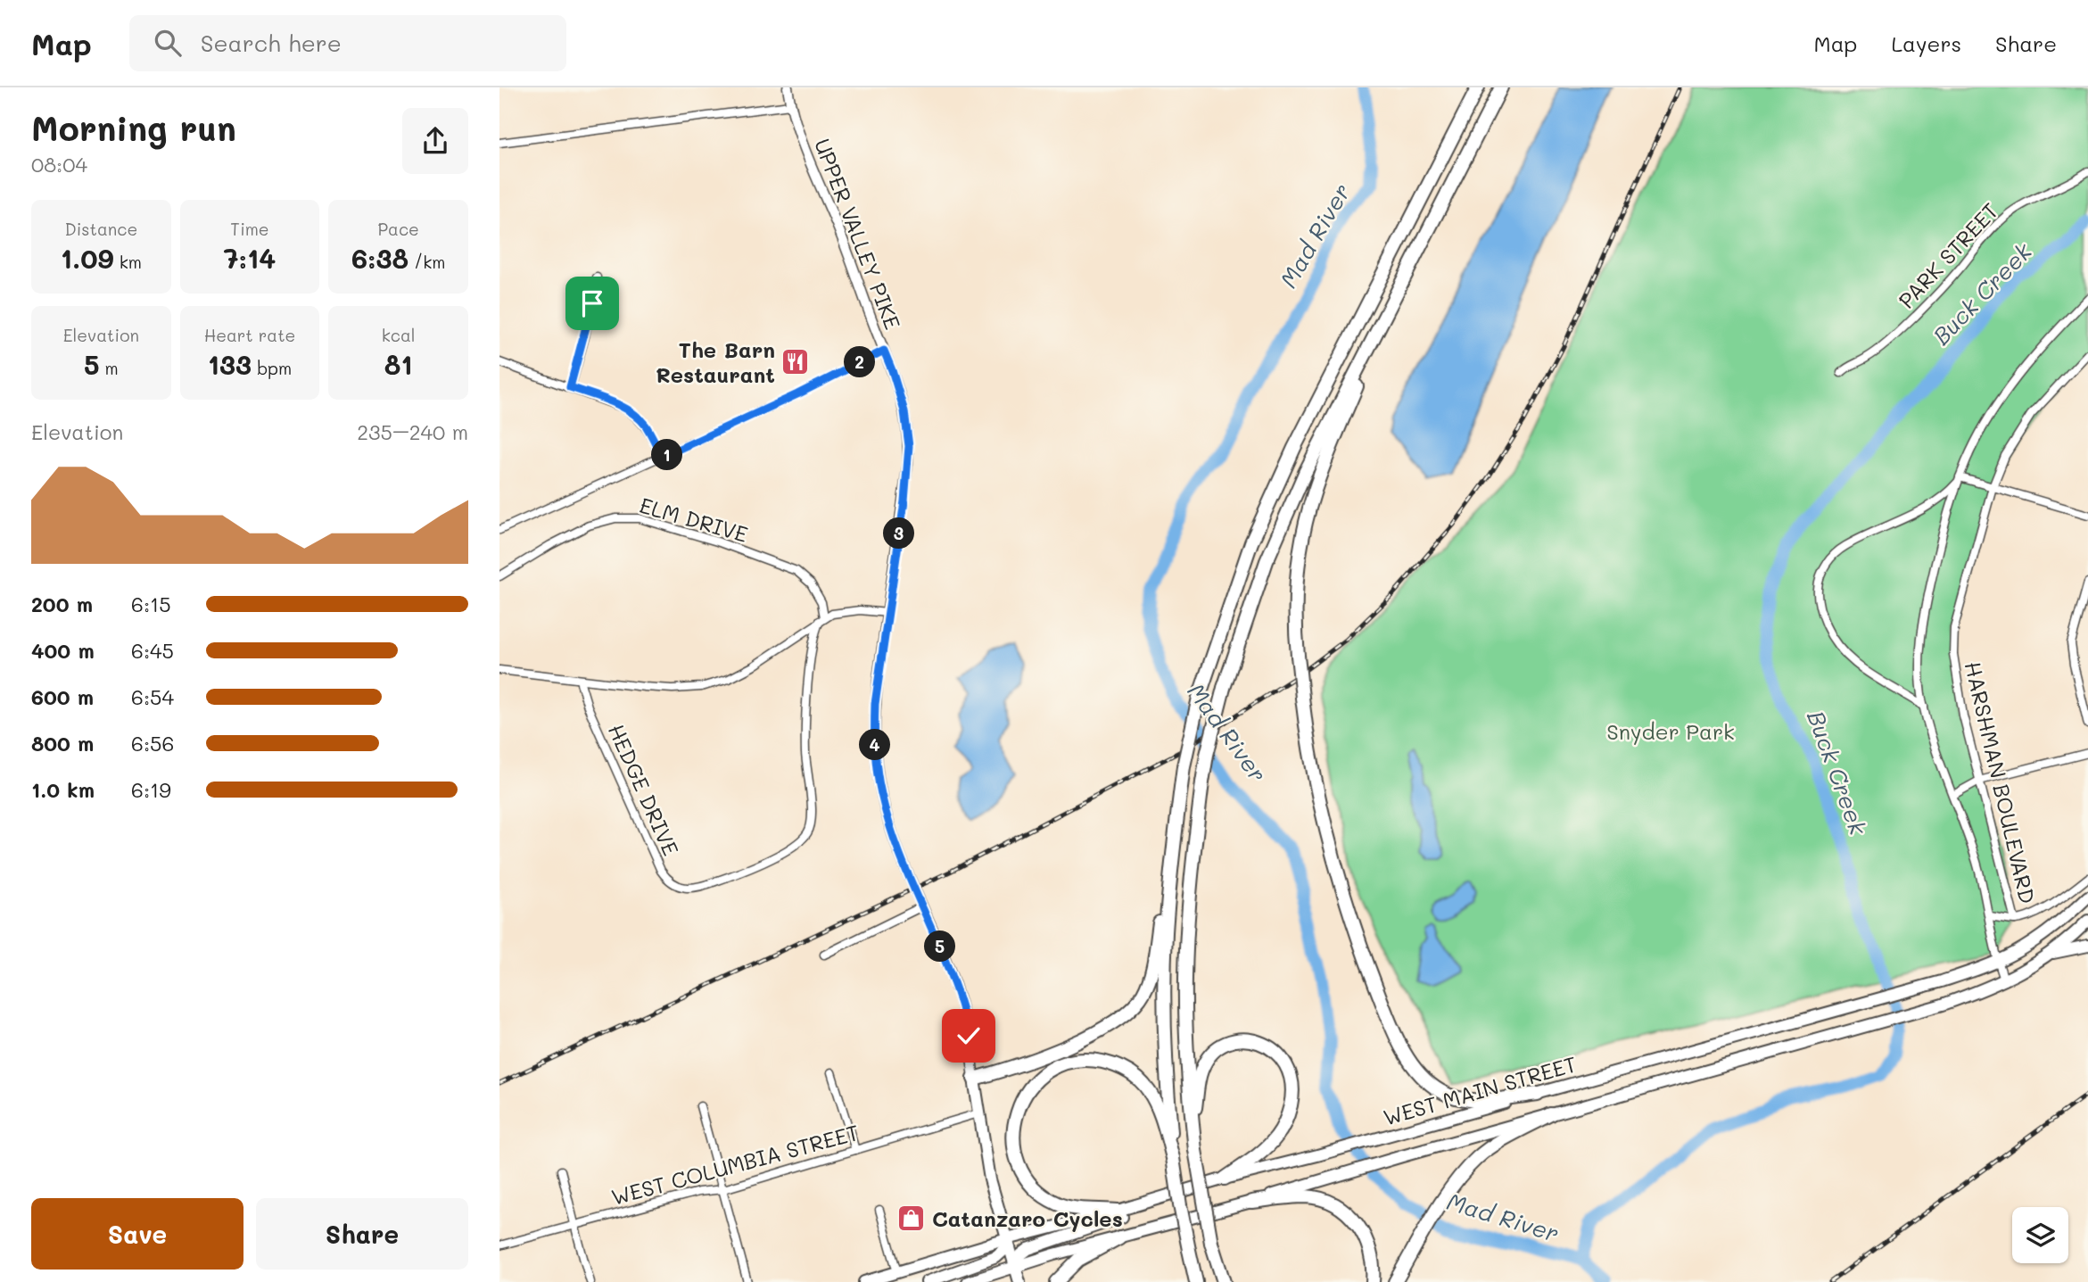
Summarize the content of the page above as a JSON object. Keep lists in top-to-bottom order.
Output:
{
  "streets": {
    "main road": ["UPPER VALLEY PIKE", "WEST MAIN STREET"],
    "street": [
      "PARK STREET",
      "ELM DRIVE",
      "HARSHMAN BOULEVARD",
      "HEDGE DRIVE",
      "WEST COLUMBIA STREET"
    ]
  },
  "crossings": [
    ["UPPER VALLEY PIKE", "WEST MAIN STREET"],
    ["UPPER VALLEY PIKE", "WEST COLUMBIA STREET"],
    ["ELM DRIVE", "HEDGE DRIVE"]
  ],
  "water": ["Mad River", "Buck Creek"],
  "parks": ["Snyder Park"],
  "places": {
    "restaurant": ["The Barn Restaurant"],
    "shop": ["Catanzaro Cycles"]
  },
  "page": {
    "header": "Map",
    "search": "Search here",
    "nav": ["Map", "Layers", "Share"],
    "heading": ["Morning run", "08:04"],
    "stats": [
      ["Distance", "1.09 km"],
      ["Time", "7:14"],
      ["Pace", "6:38 /km"],
      ["Elevation", "5 m"],
      ["Heart rate", "133 bpm"],
      ["kcal", "81"]
    ],
    "pins": [
      "2",
      "1",
      "3",
      "4",
      "5"
    ],
    "chart": ["Elevation", "235–240 m"],
    "list": [
      {
        "name": "200 m",
        "note": "6:15"
      },
      {
        "name": "400 m",
        "note": "6:45"
      },
      {
        "name": "600 m",
        "note": "6:54"
      },
      {
        "name": "800 m",
        "note": "6:56"
      },
      {
        "name": "1.0 km",
        "note": "6:19"
      }
    ],
    "buttons": ["Save", "Share"]
  }
}
